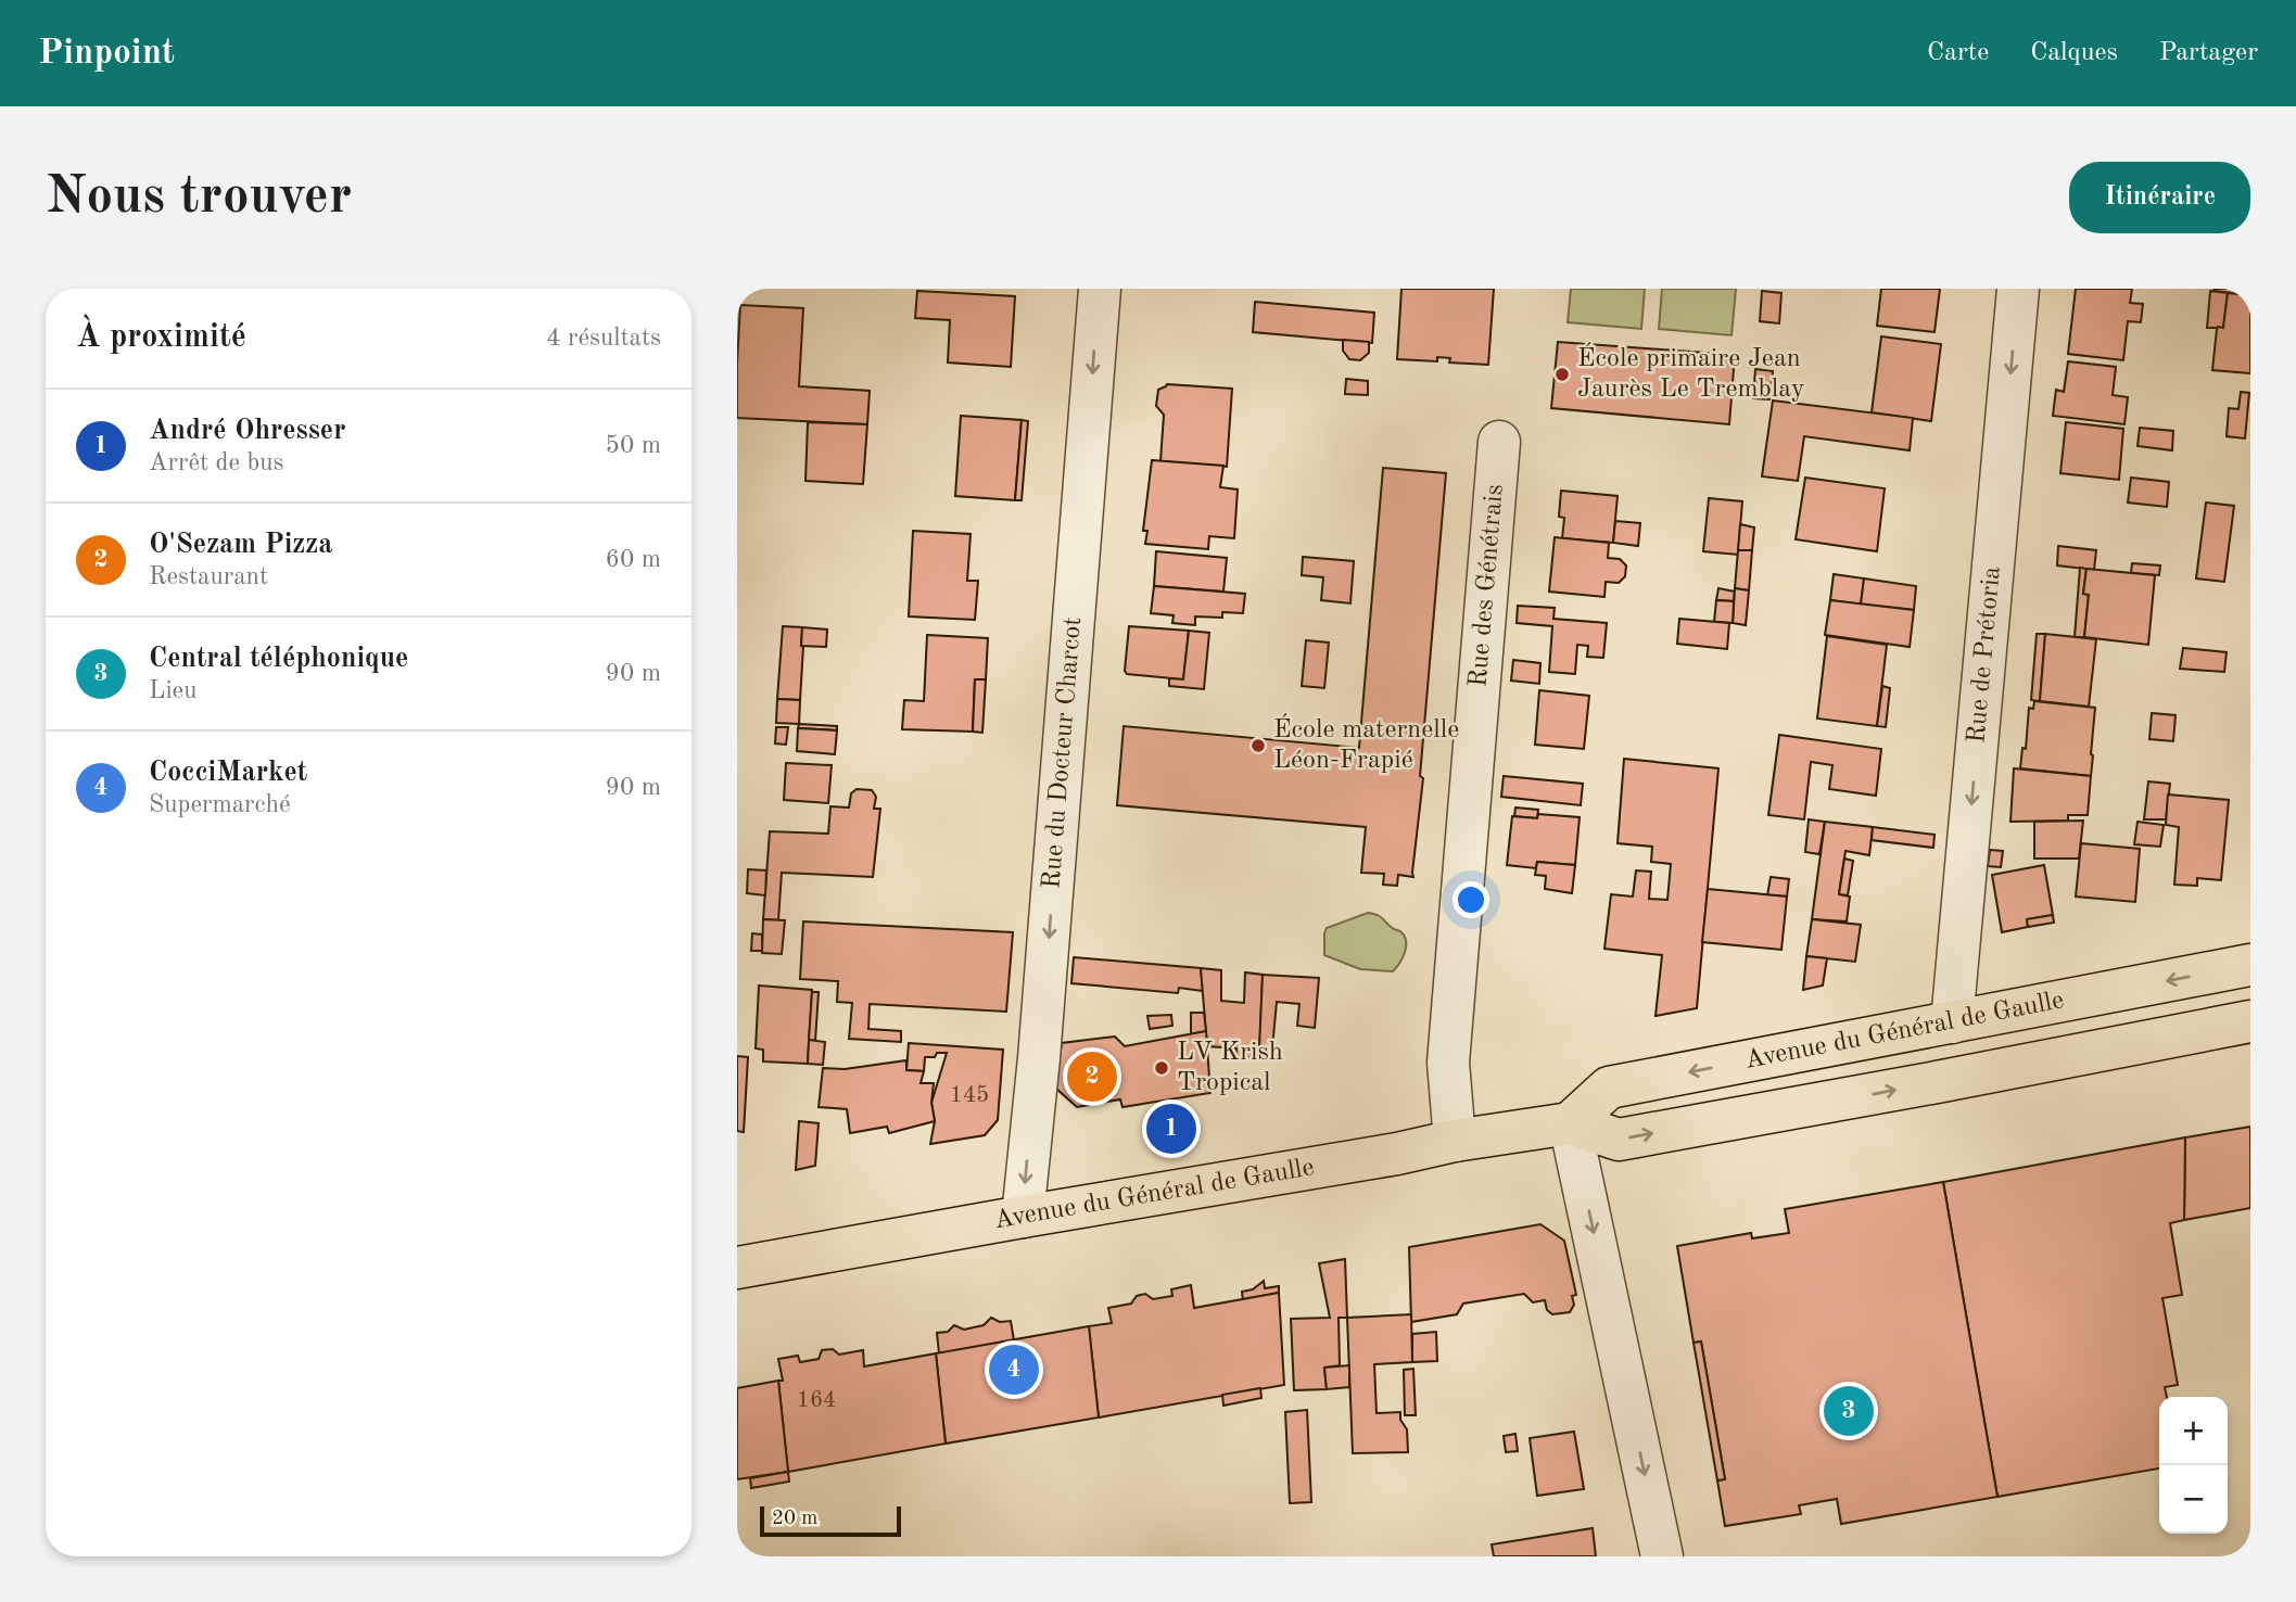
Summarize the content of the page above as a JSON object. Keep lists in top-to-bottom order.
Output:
{
  "streets": {
    "main road": ["Avenue du Général de Gaulle"],
    "street": ["Rue des Génétrais", "Rue de Prétoria", "Rue du Docteur Charcot"]
  },
  "crossings": [
    ["Rue des Génétrais", "Avenue du Général de Gaulle"],
    ["Rue de Prétoria", "Avenue du Général de Gaulle"],
    ["Rue du Docteur Charcot", "Avenue du Général de Gaulle"]
  ],
  "one_way": ["Rue de Prétoria", "Rue du Docteur Charcot"],
  "places": ["École primaire Jean Jaurès Le Tremblay", "École maternelle Léon-Frapié", "LV Krish Tropical"],
  "house_numbers": ["145", "164"],
  "scale_bar": "20 m",
  "page": {
    "header": "Pinpoint",
    "nav": ["Carte", "Calques", "Partager"],
    "buttons": "Itinéraire",
    "title": "Nous trouver",
    "heading": ["À proximité", "4 résultats"],
    "list": [
      {
        "mark": "1",
        "name": "André Ohresser",
        "note": "Arrêt de bus",
        "value": "50 m"
      },
      {
        "mark": "2",
        "name": "O'Sezam Pizza",
        "note": "Restaurant",
        "value": "60 m"
      },
      {
        "mark": "3",
        "name": "Central téléphonique",
        "note": "Lieu",
        "value": "90 m"
      },
      {
        "mark": "4",
        "name": "CocciMarket",
        "note": "Supermarché",
        "value": "90 m"
      }
    ],
    "pins": [
      "2",
      "1",
      "4",
      "3"
    ],
    "map_buttons": ["+", "−"],
    "scale": "20 m"
  }
}
